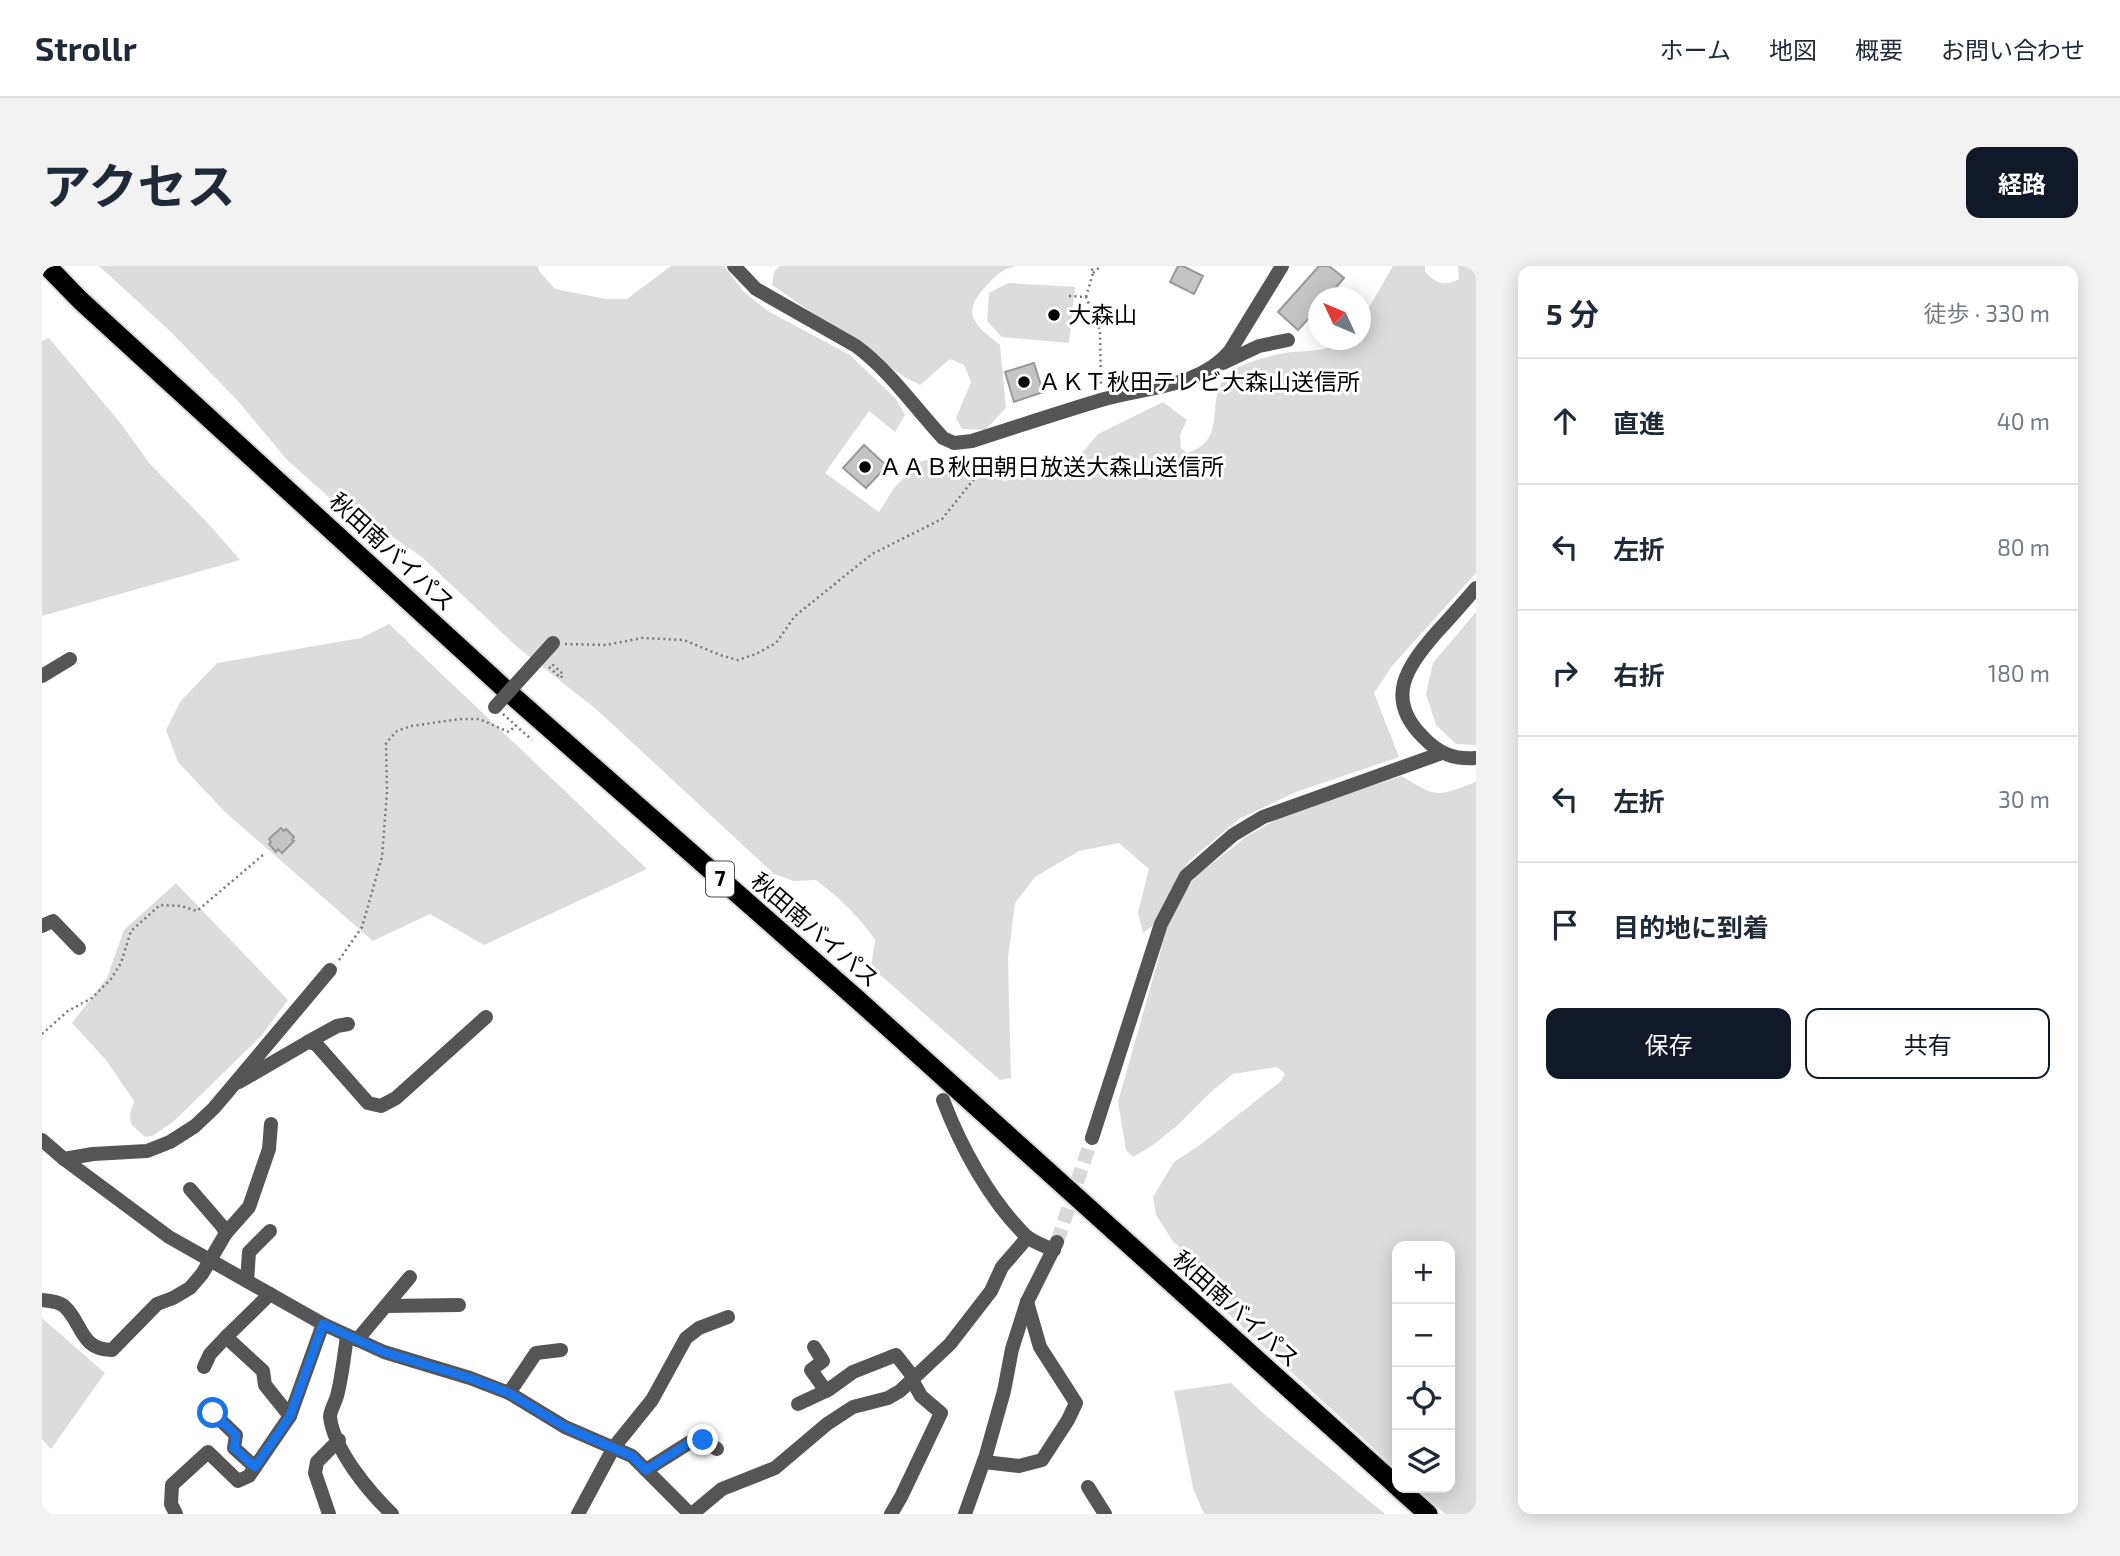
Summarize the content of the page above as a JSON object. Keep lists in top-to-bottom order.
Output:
{
  "streets": {
    "highway": ["秋田南バイパス", "7"]
  },
  "places": ["大森山", "ＡＫＴ秋田テレビ大森山送信所", "ＡＡＢ秋田朝日放送大森山送信所"],
  "north": "top left",
  "page": {
    "header": "Strollr",
    "nav": [
      "ホーム",
      "地図",
      "概要",
      "お問い合わせ"
    ],
    "title": "アクセス",
    "buttons": [
      "経路",
      ["保存", "共有"]
    ],
    "heading": ["5 分", "徒歩 · 330 m"],
    "list": [
      ["直進", "40 m"],
      ["左折", "80 m"],
      ["右折", "180 m"],
      ["左折", "30 m"],
      "目的地に到着"
    ],
    "map_buttons": ["+", "−"]
  }
}
